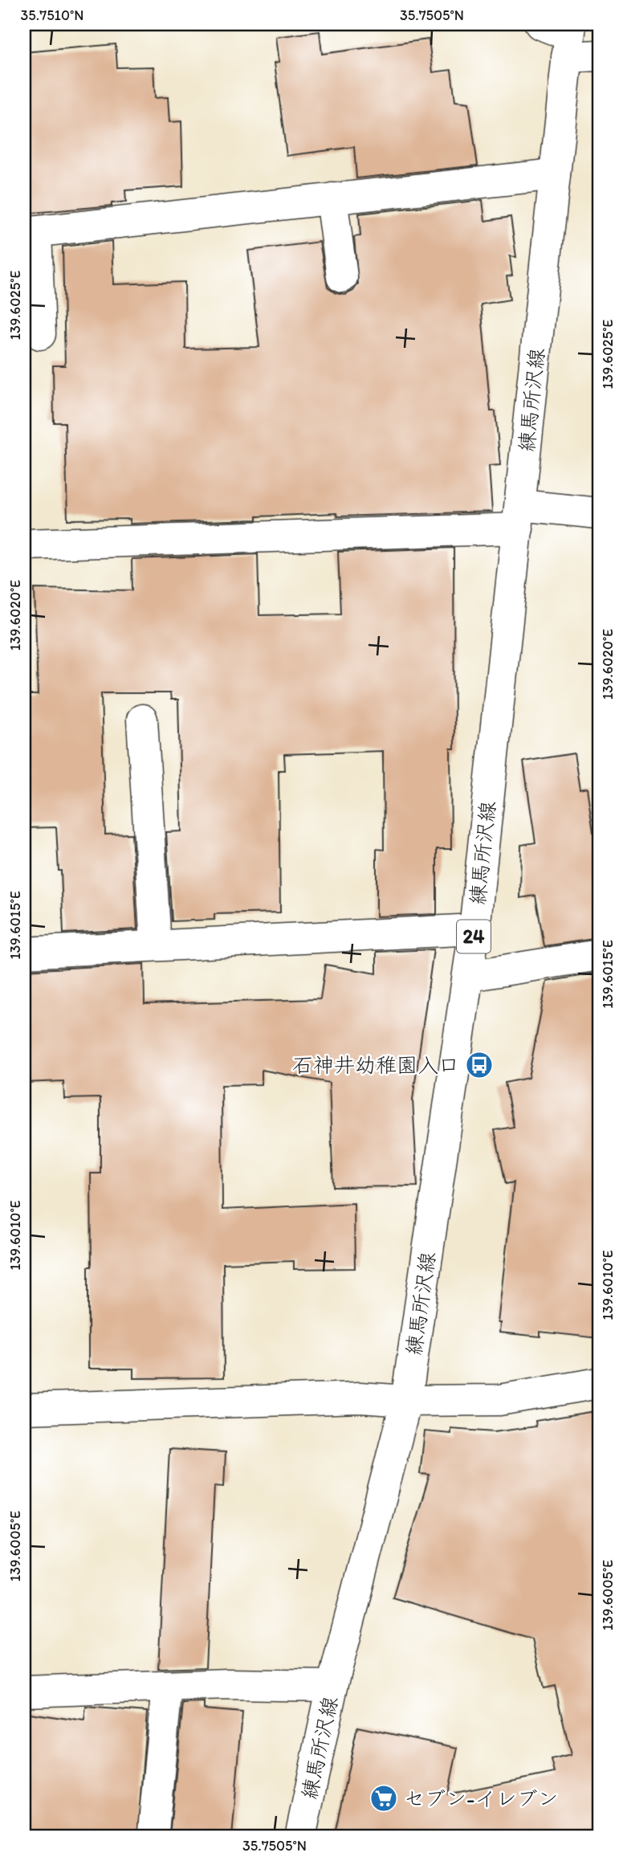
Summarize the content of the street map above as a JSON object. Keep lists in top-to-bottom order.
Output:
{
  "streets": {
    "street": ["練馬所沢線", "24"]
  },
  "places": {
    "bus stop": ["石神井幼稚園入口"],
    "supermarket": ["セブン-イレブン"]
  },
  "coordinates": [
    "35.7510°N",
    "35.7505°N",
    "139.6025°E",
    "139.6020°E",
    "139.6015°E",
    "139.6010°E",
    "139.6005°E"
  ]
}
